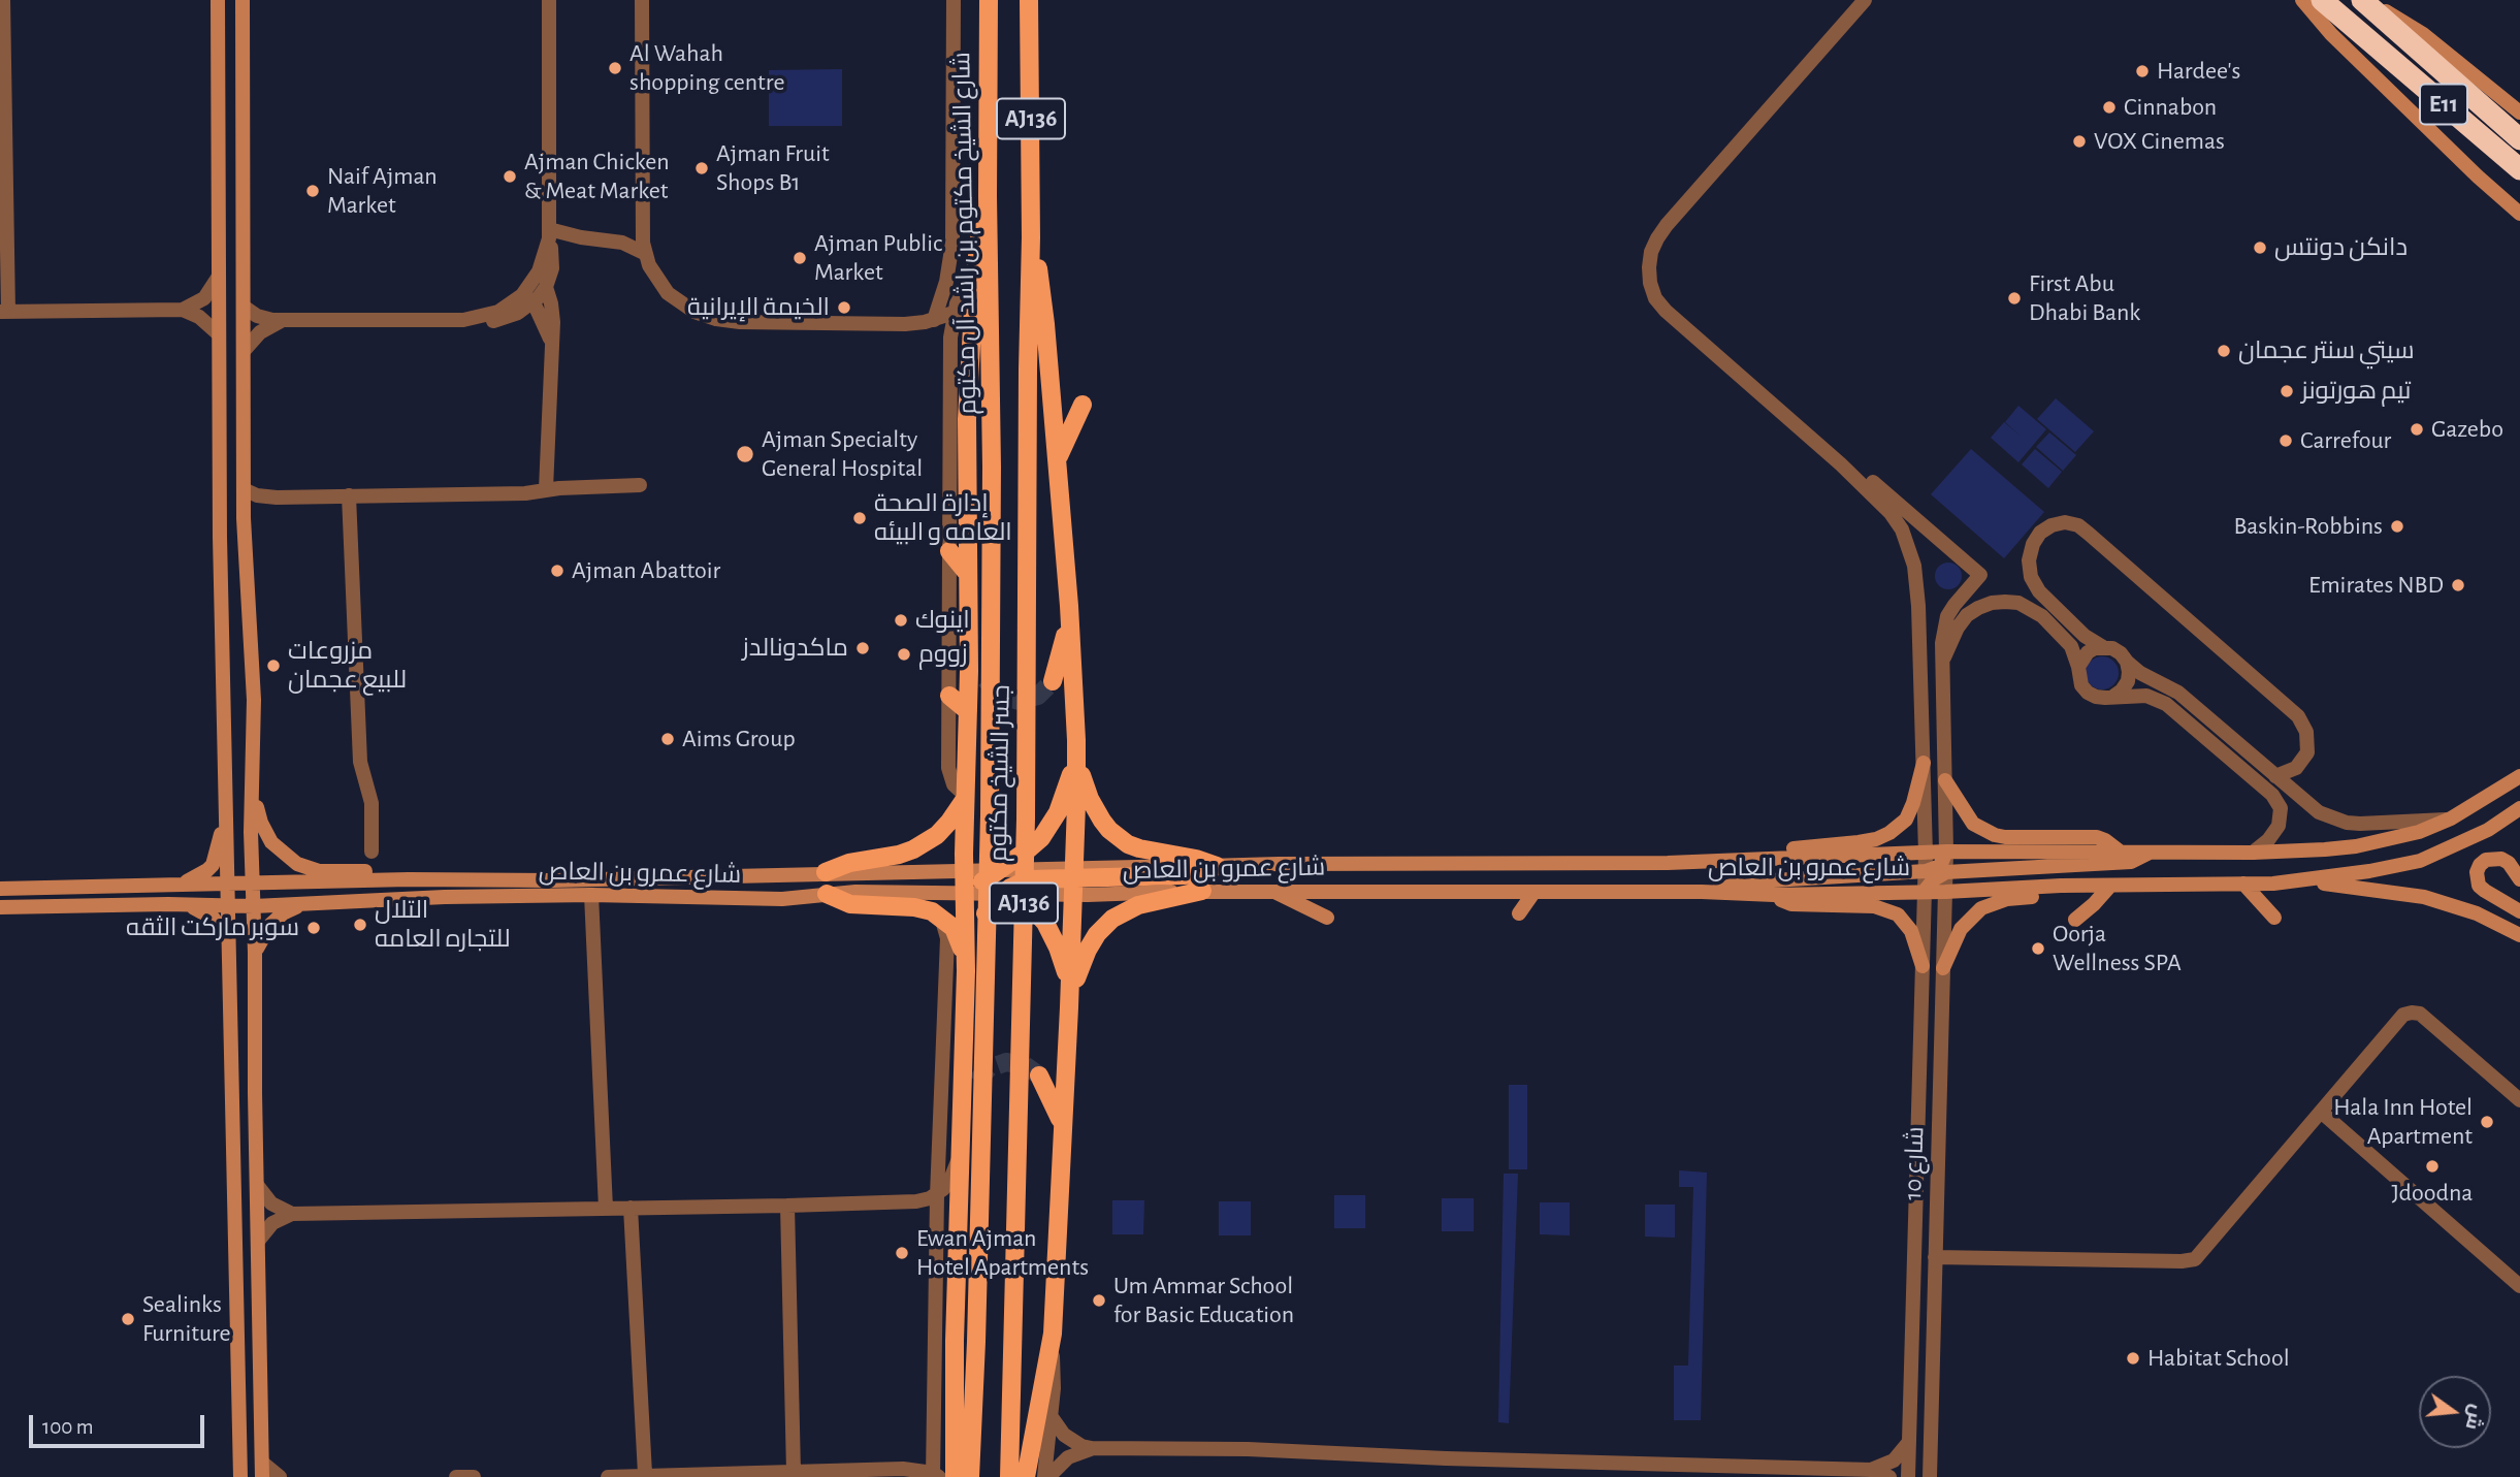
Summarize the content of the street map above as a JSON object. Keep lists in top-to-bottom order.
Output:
{
  "streets": {
    "highway": ["E11"],
    "main road": [
      "AJ136",
      "شارع الشيخ مكتوم بن راشد آل مكتوم",
      "جسر الشيخ مكتوم",
      "شارع عمرو بن العاص"
    ],
    "street": ["شارع 10"]
  },
  "crossings": [
    ["AJ136", "جسر الشيخ مكتوم"],
    ["شارع الشيخ مكتوم بن راشد آل مكتوم", "جسر الشيخ مكتوم"],
    ["شارع عمرو بن العاص", "شارع 10"]
  ],
  "places": [
    "Al Wahah shopping centre",
    "Hardee's",
    "Cinnabon",
    "VOX Cinemas",
    "Ajman Fruit Shops B1",
    "Ajman Chicken & Meat Market",
    "Naif Ajman Market",
    "دانكن دونتس",
    "Ajman Public Market",
    "First Abu Dhabi Bank",
    "الخيمة الإيرانية",
    "سيتي سنتر عجمان",
    "تيم هورتونز",
    "Gazebo",
    "Carrefour",
    "Ajman Specialty General Hospital",
    "إدارة الصحة العامه و البيئه",
    "Baskin-Robbins",
    "Ajman Abattoir",
    "Emirates NBD",
    "اينوك",
    "ماكدونالدز",
    "زووم",
    "مزروعات للبيع عجمان",
    "Aims Group",
    "التلال للتجاره العامه",
    "سوبر ماركت الثقه",
    "Oorja Wellness SPA",
    "Hala Inn Hotel Apartment",
    "Jdoodna",
    "Ewan Ajman Hotel Apartments",
    "Um Ammar School for Basic Education",
    "Sealinks Furniture",
    "Habitat School"
  ],
  "scale_bar": "100 m",
  "north": "right"
}
